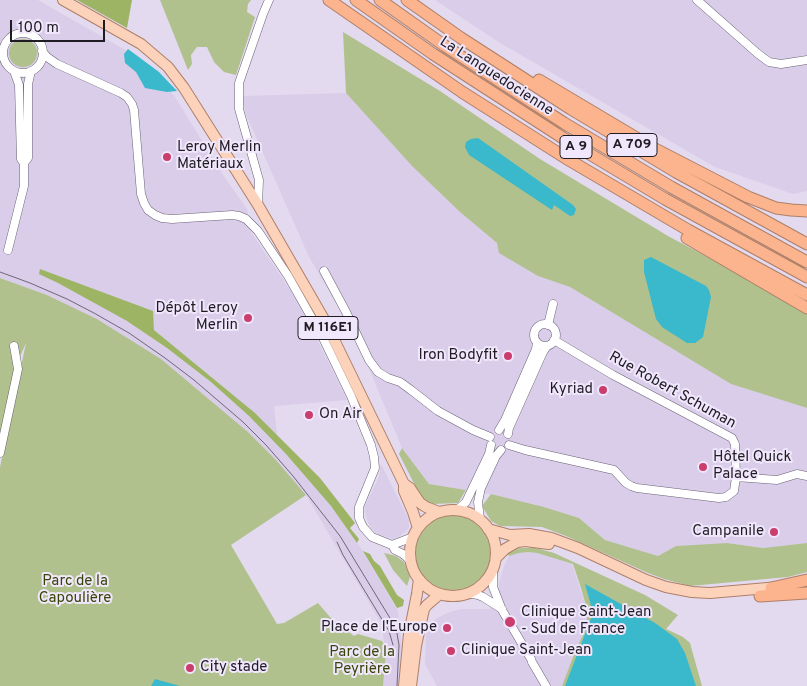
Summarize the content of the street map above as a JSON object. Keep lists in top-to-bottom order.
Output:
{
  "streets": {
    "highway": ["La Languedocienne", "A 709", "A 9"],
    "main road": ["M 116E1"],
    "street": ["Rue Robert Schuman"]
  },
  "parks": ["Parc de la Capoulière", "Parc de la Peyrière"],
  "places": [
    "Leroy Merlin Matériaux",
    "Dépôt Leroy Merlin",
    "Iron Bodyfit",
    "Kyriad",
    "On Air",
    "Hôtel Quick Palace",
    "Campanile",
    "Clinique Saint-Jean - Sud de France",
    "Place de l'Europe",
    "Clinique Saint-Jean",
    "City stade"
  ],
  "scale_bar": "100 m"
}
